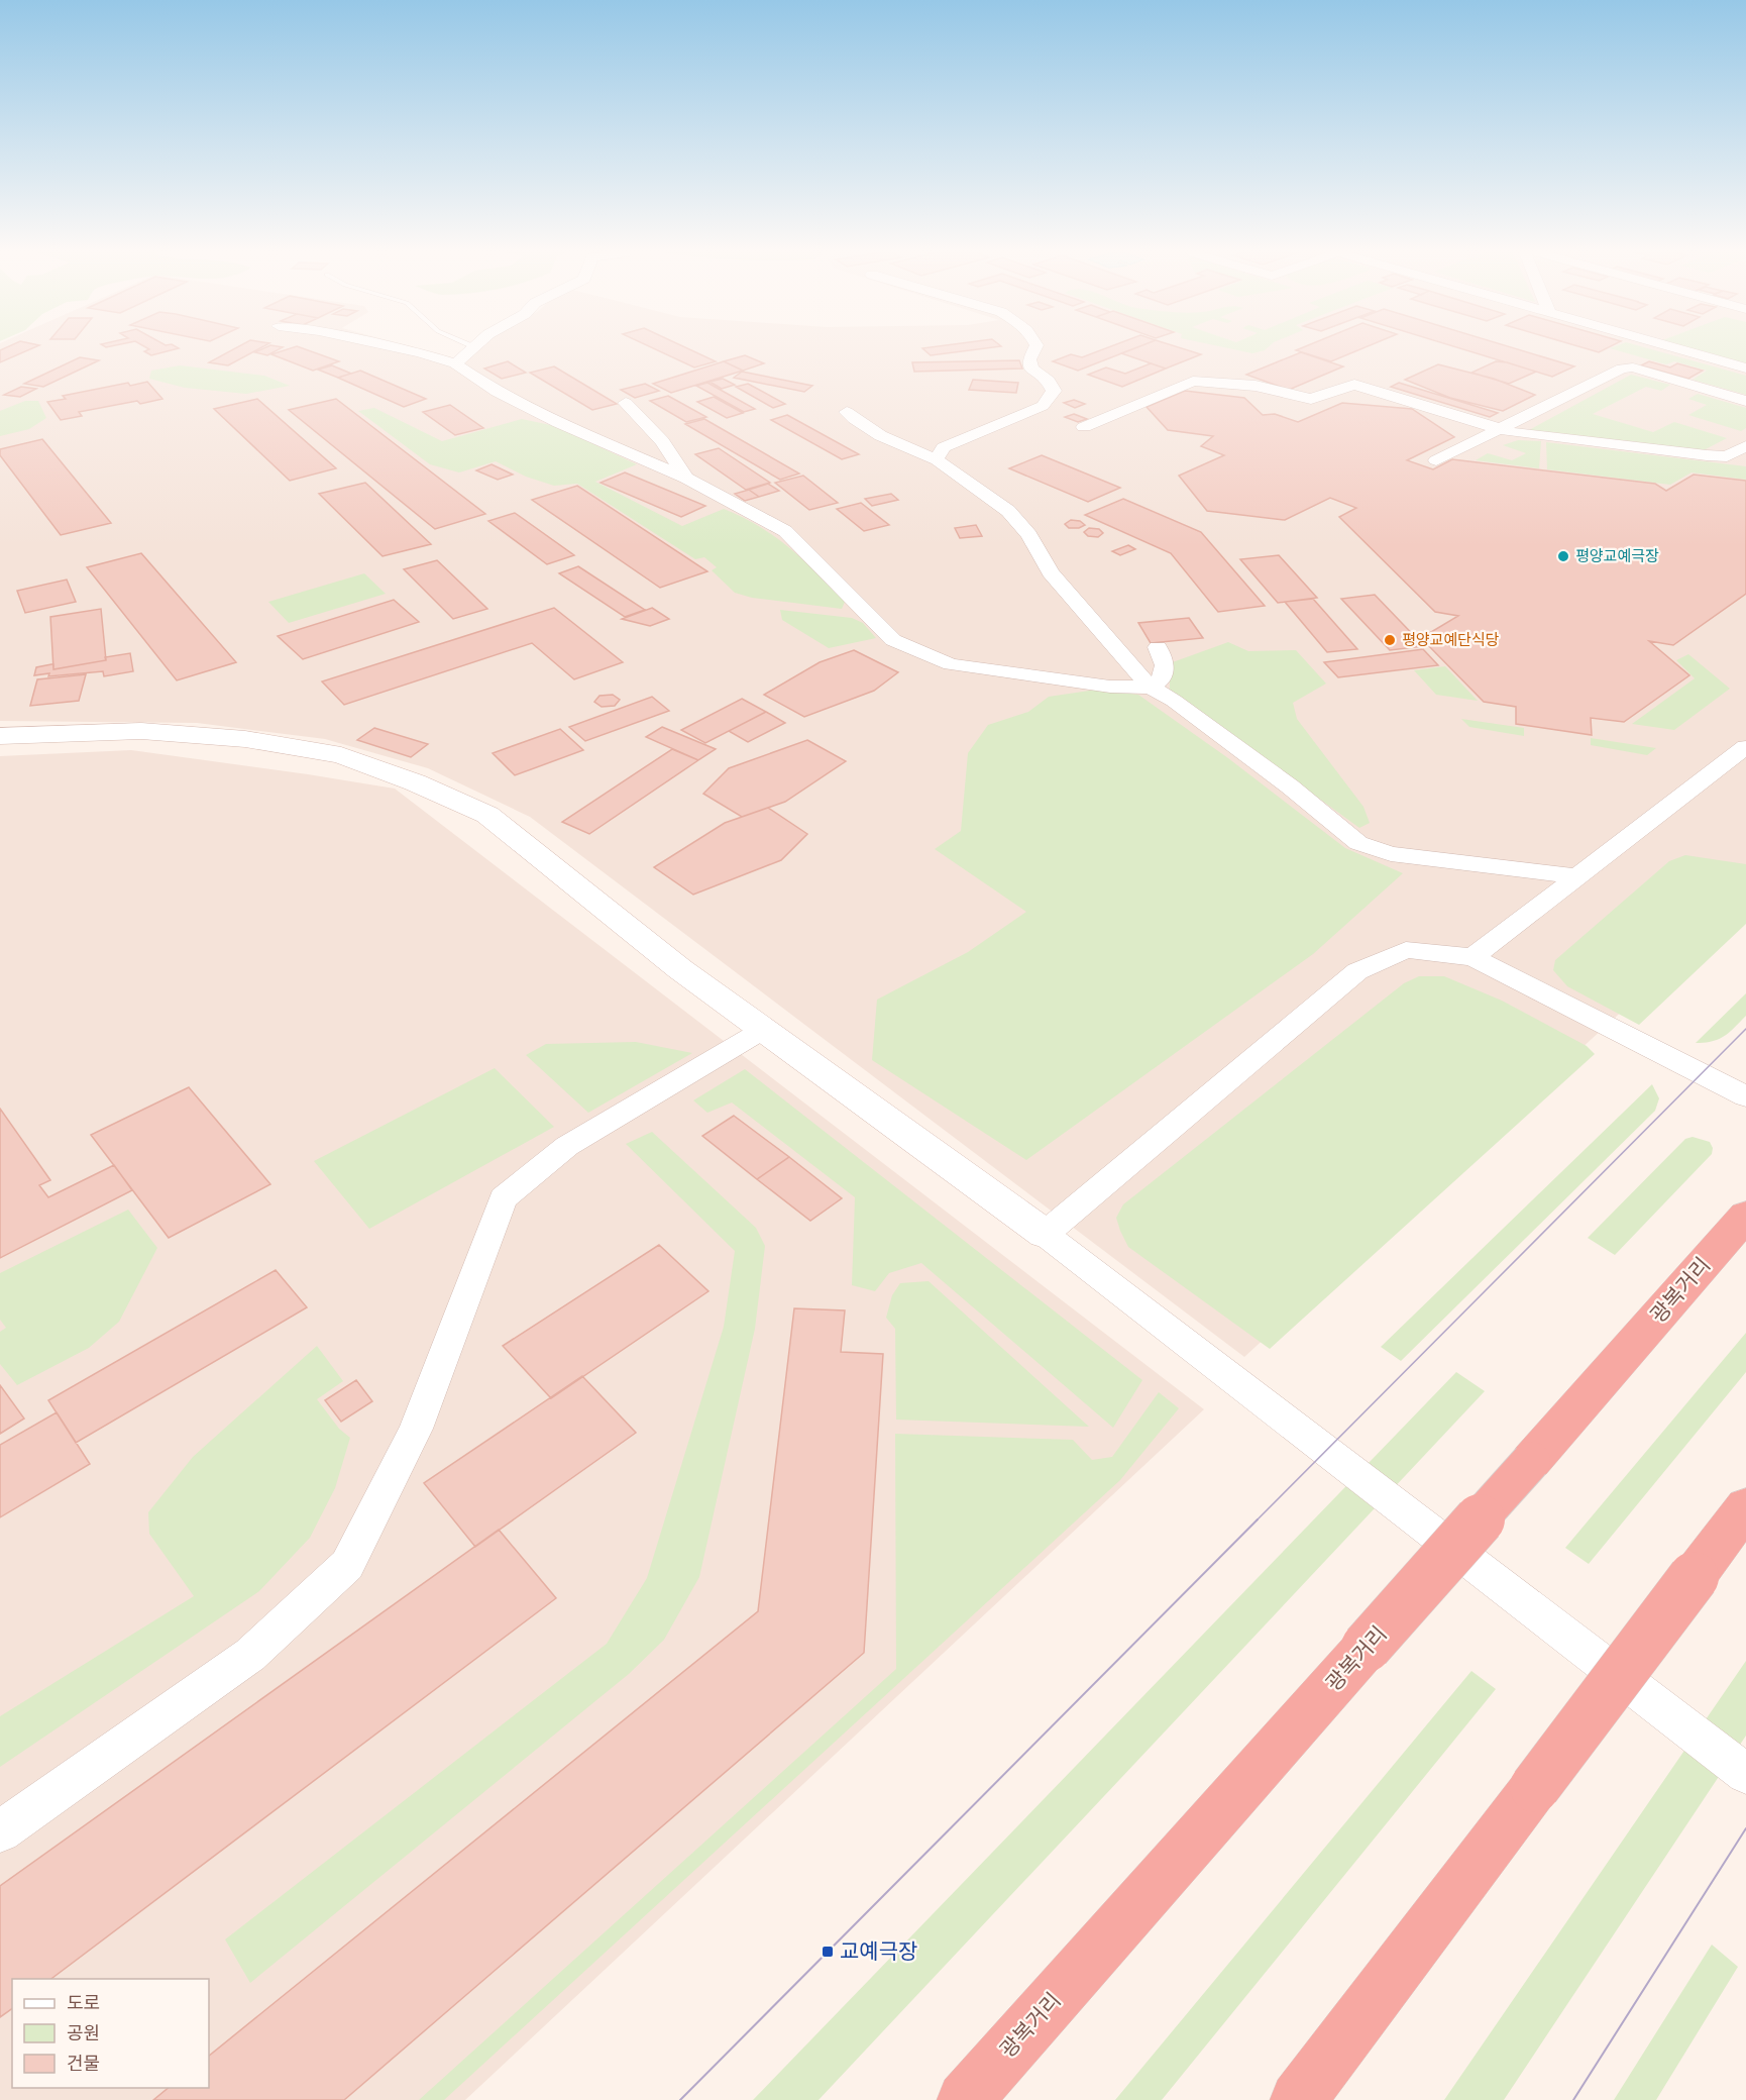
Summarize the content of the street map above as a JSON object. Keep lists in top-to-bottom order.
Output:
{
  "streets": {
    "highway": ["광복거리"]
  },
  "places": {
    "other": ["평양교예극장", "평양교예단식당"],
    "transit": ["교예극장"]
  },
  "legend": ["도로", "공원", "건물"]
}
